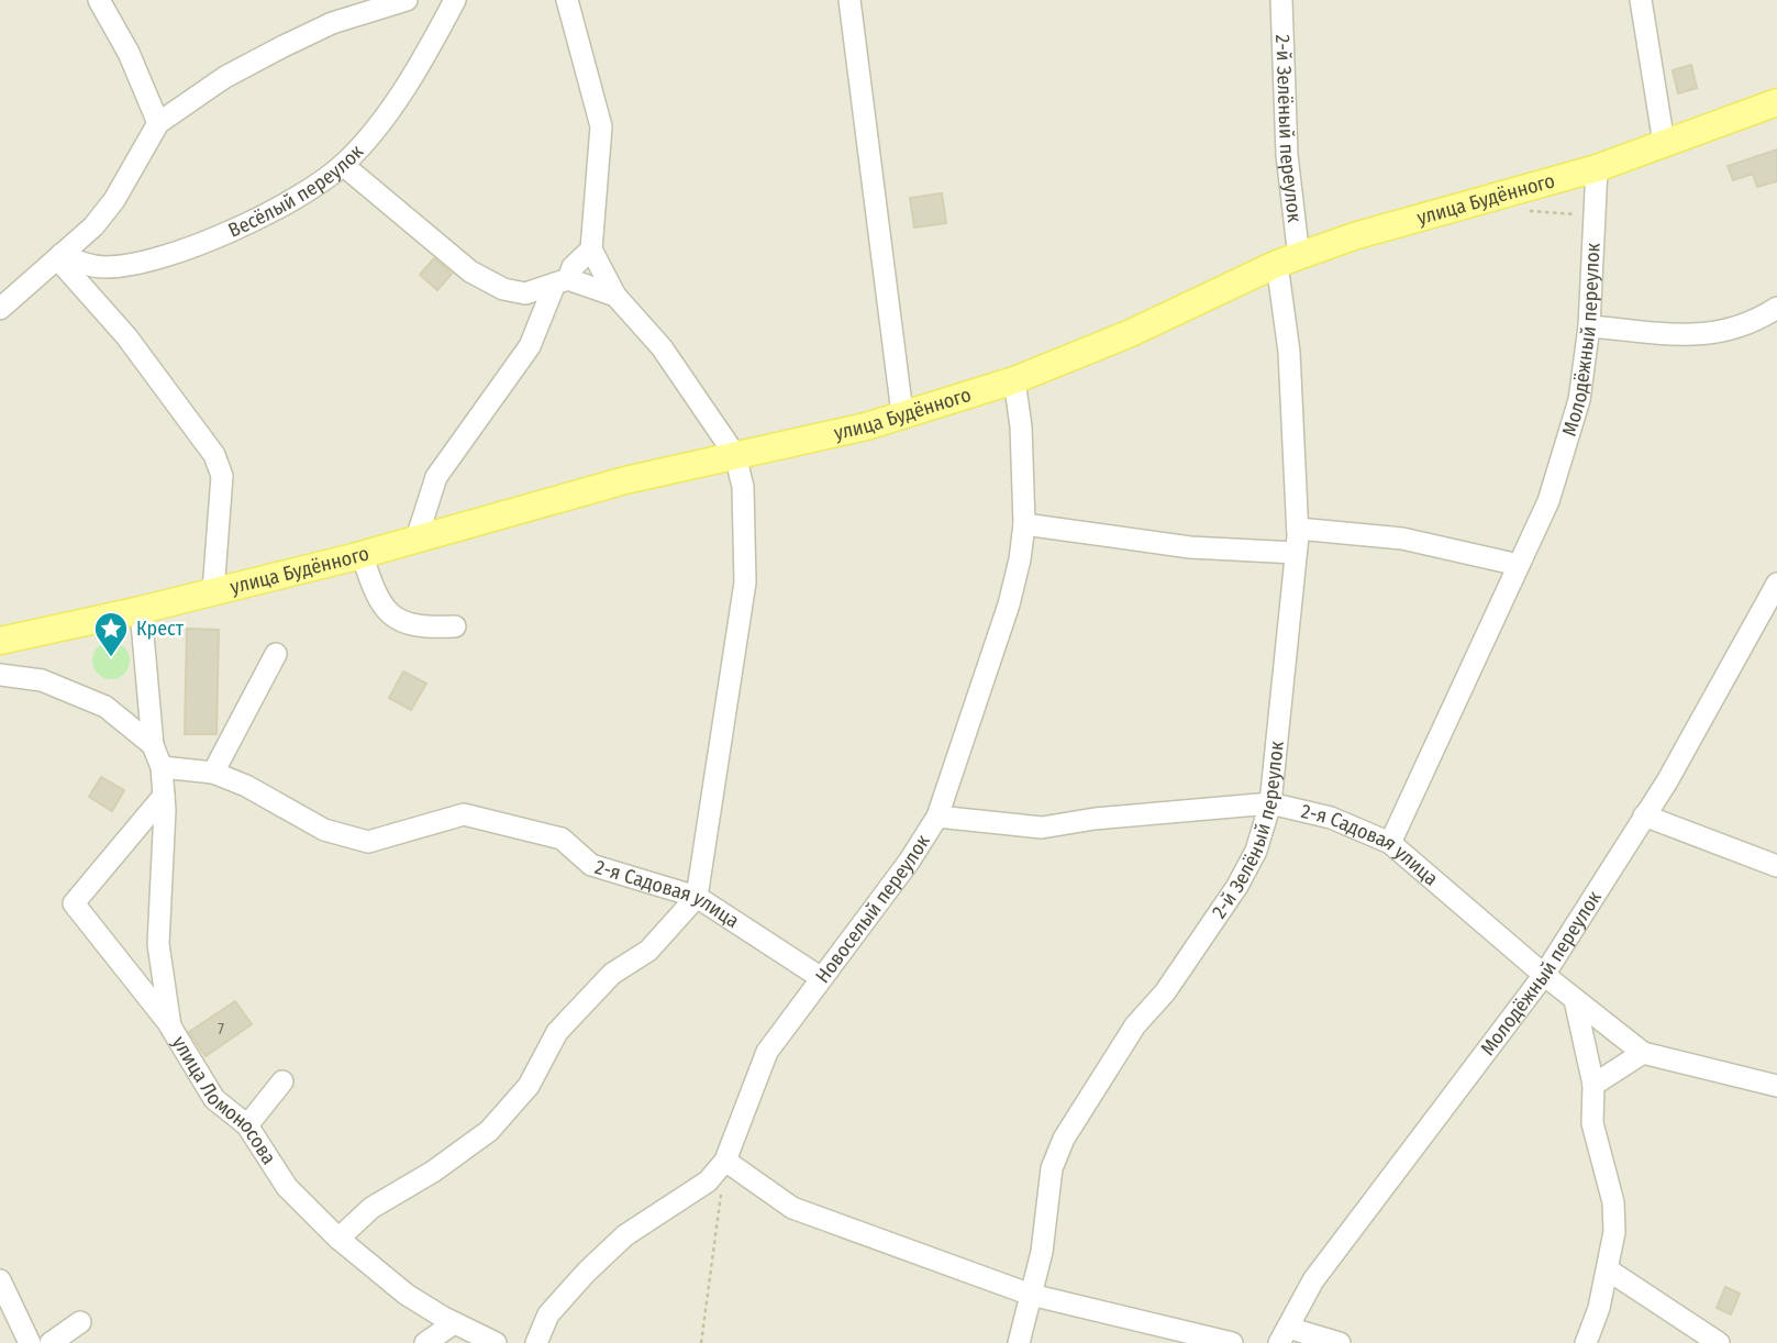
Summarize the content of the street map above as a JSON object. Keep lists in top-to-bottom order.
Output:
{
  "streets": {
    "main road": ["улица Будённого"],
    "street": [
      "2-й Зелёный переулок",
      "Весёлый переулок",
      "Молодёжный переулок",
      "2-я Садовая улица",
      "Новоселый переулок",
      "улица Ломоносова"
    ]
  },
  "crossings": [
    ["2-й Зелёный переулок", "улица Будённого"],
    ["2-й Зелёный переулок", "2-я Садовая улица"],
    ["улица Будённого", "Молодёжный переулок"],
    ["улица Будённого", "Новоселый переулок"],
    ["улица Будённого", "улица Ломоносова"],
    ["Молодёжный переулок", "2-я Садовая улица"],
    ["2-я Садовая улица", "Новоселый переулок"],
    ["2-я Садовая улица", "улица Ломоносова"]
  ],
  "places": {
    "place": ["Крест"]
  },
  "house_numbers": ["7"]
}
